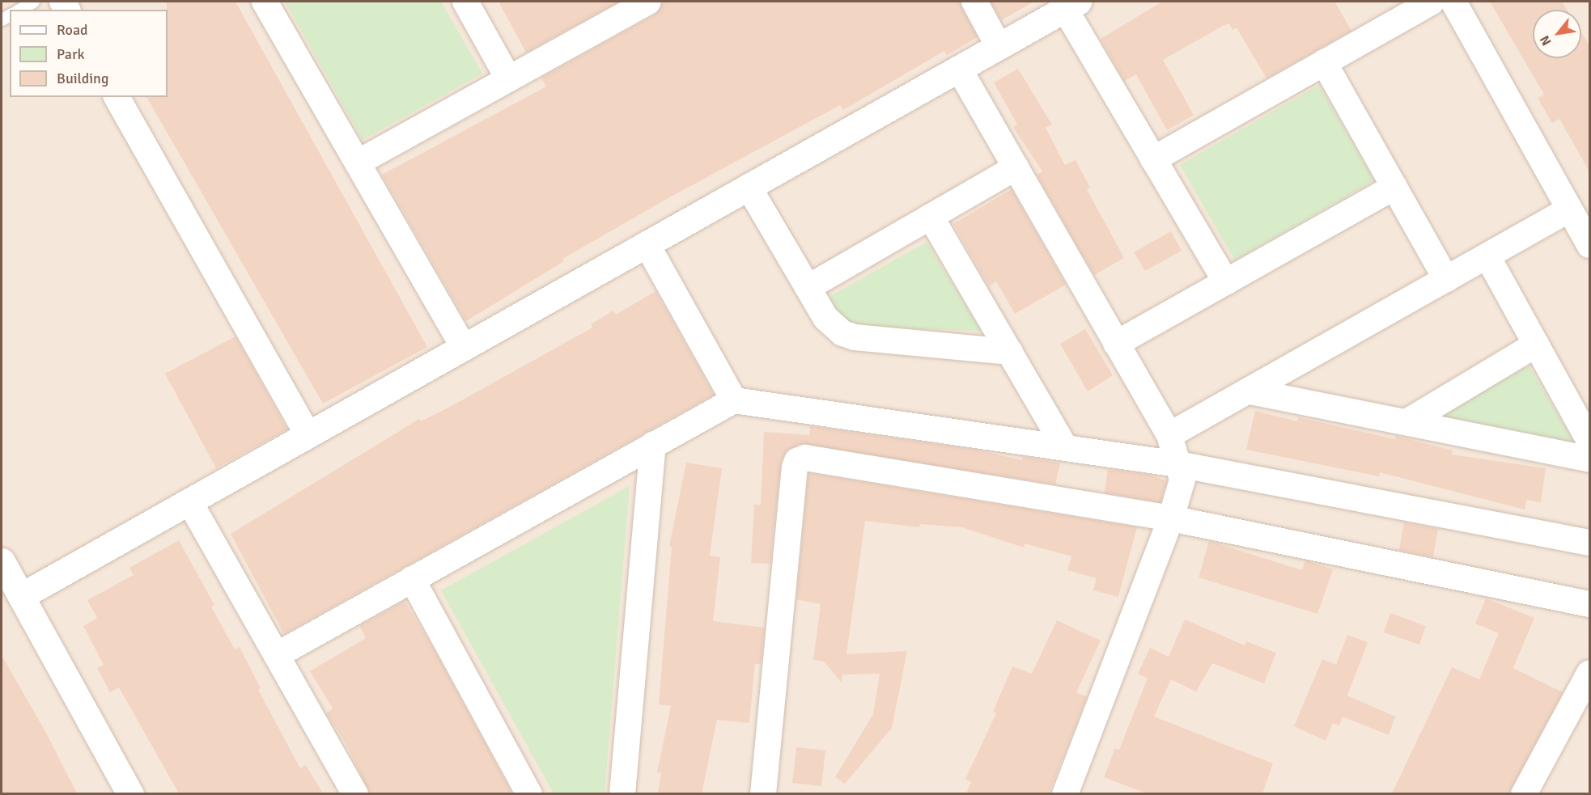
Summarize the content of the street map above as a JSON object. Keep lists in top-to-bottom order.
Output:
{
  "legend": ["Road", "Park", "Building"],
  "north": "bottom left"
}
